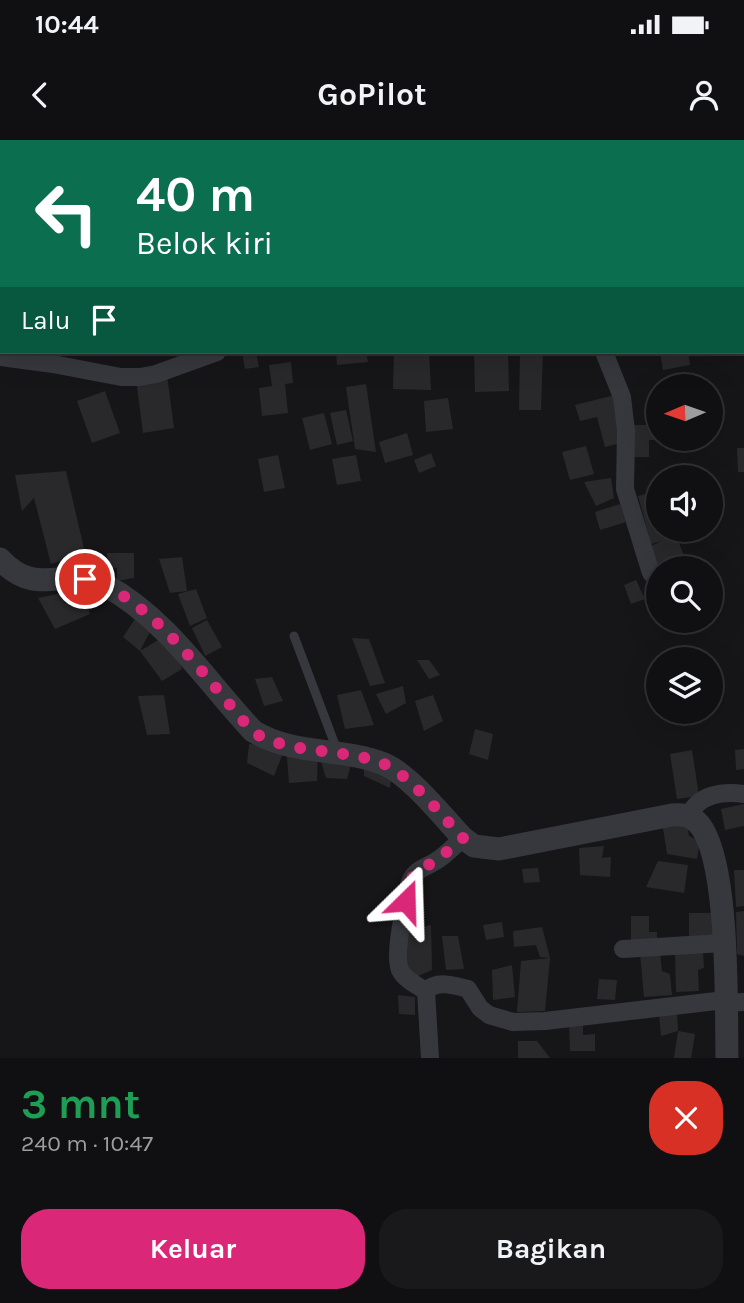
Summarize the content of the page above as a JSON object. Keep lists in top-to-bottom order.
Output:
{
  "north": "left",
  "page": {
    "status": "10:44",
    "header": "GoPilot",
    "turn": ["40 m", "Belok kiri"],
    "then": "Lalu",
    "heading": ["3 mnt", "240 m · 10:47"],
    "buttons": ["Keluar", "Bagikan"]
  }
}
